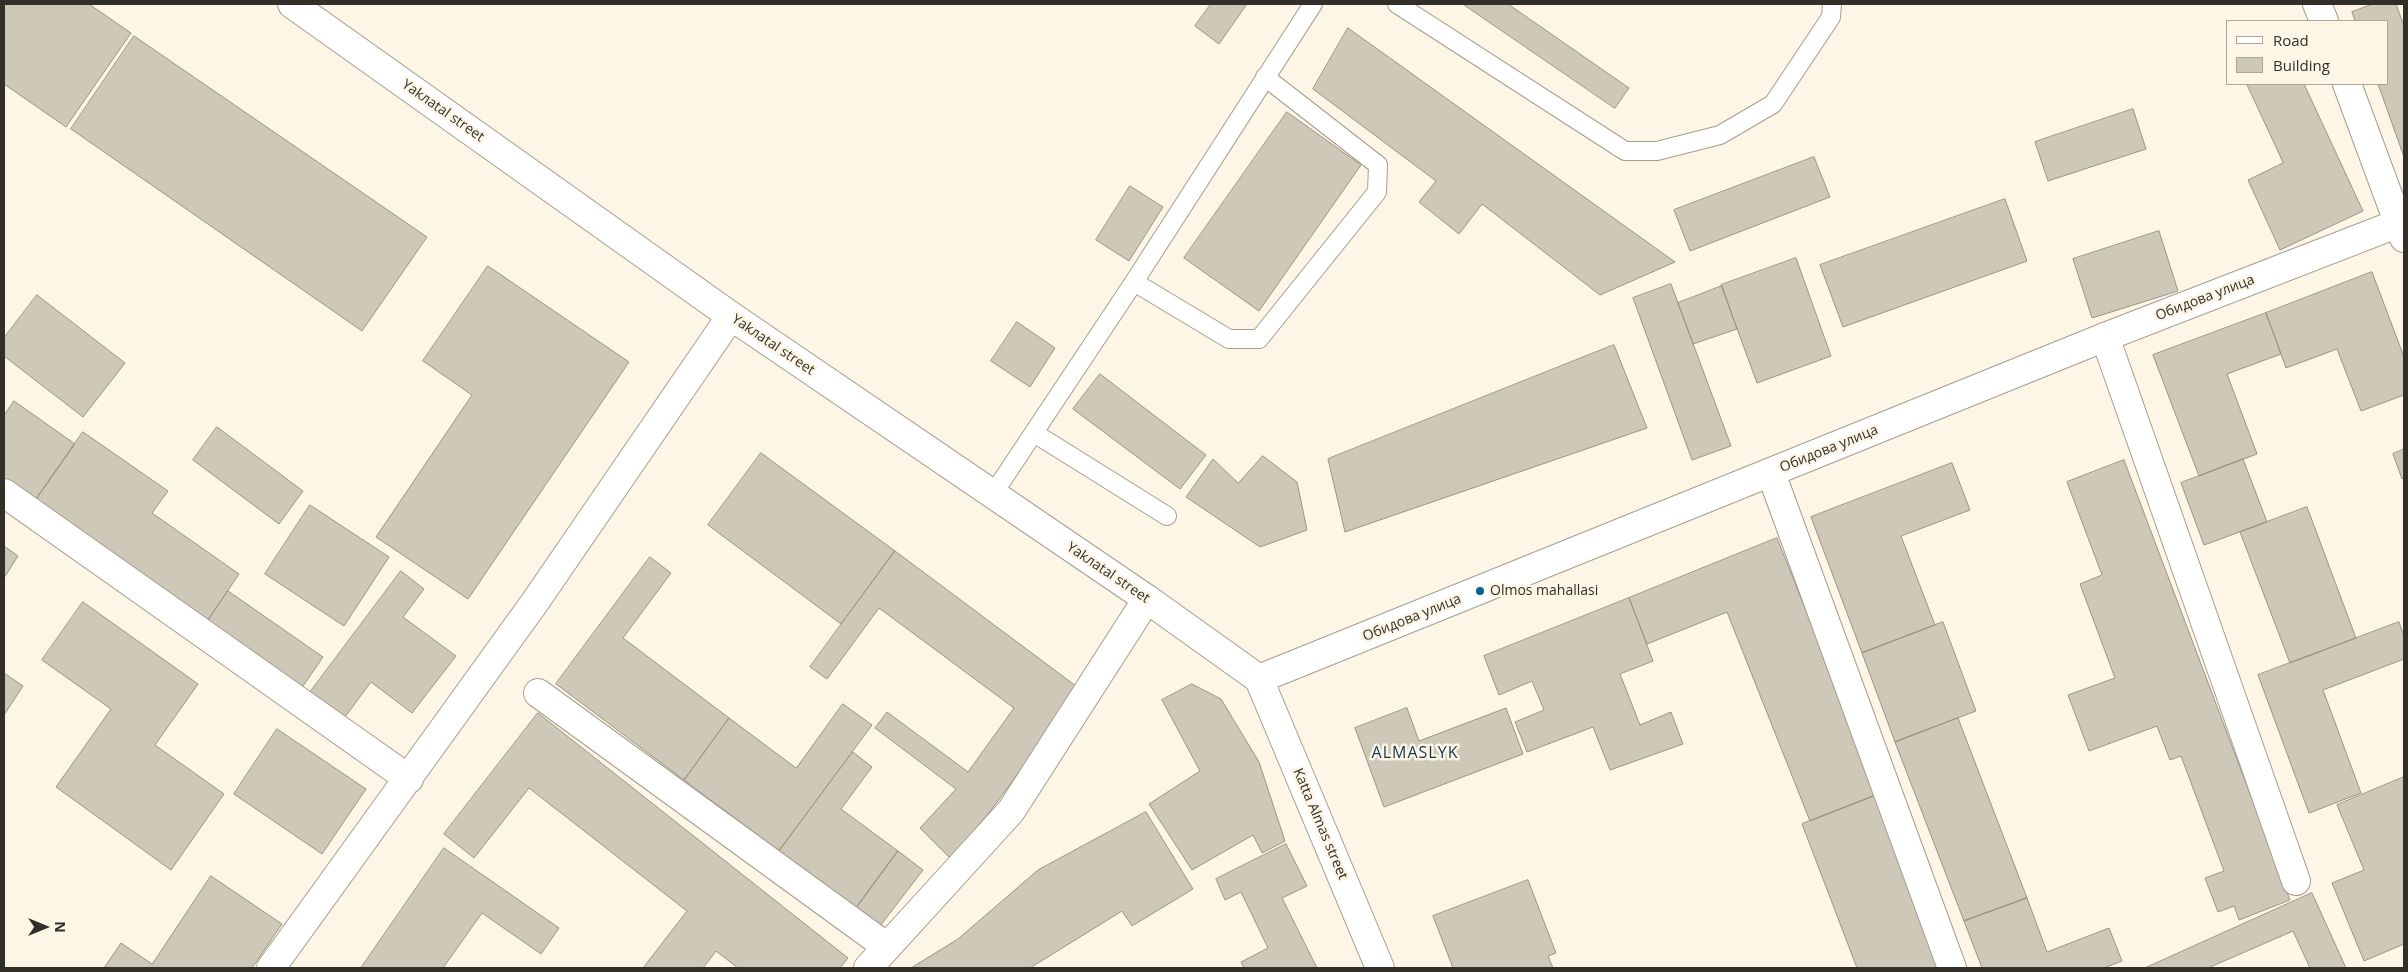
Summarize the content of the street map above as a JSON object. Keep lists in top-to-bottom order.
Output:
{
  "streets": {
    "street": ["Yakлatal street", "Обидова улица", "Katta Almas street"]
  },
  "crossings": [
    ["Yakлatal street", "Обидова улица"],
    ["Yakлatal street", "Katta Almas street"],
    ["Обидова улица", "Katta Almas street"]
  ],
  "districts": ["ALMASLYK"],
  "places": ["Olmos mahallasi"],
  "legend": ["Road", "Building"],
  "north": "right"
}
